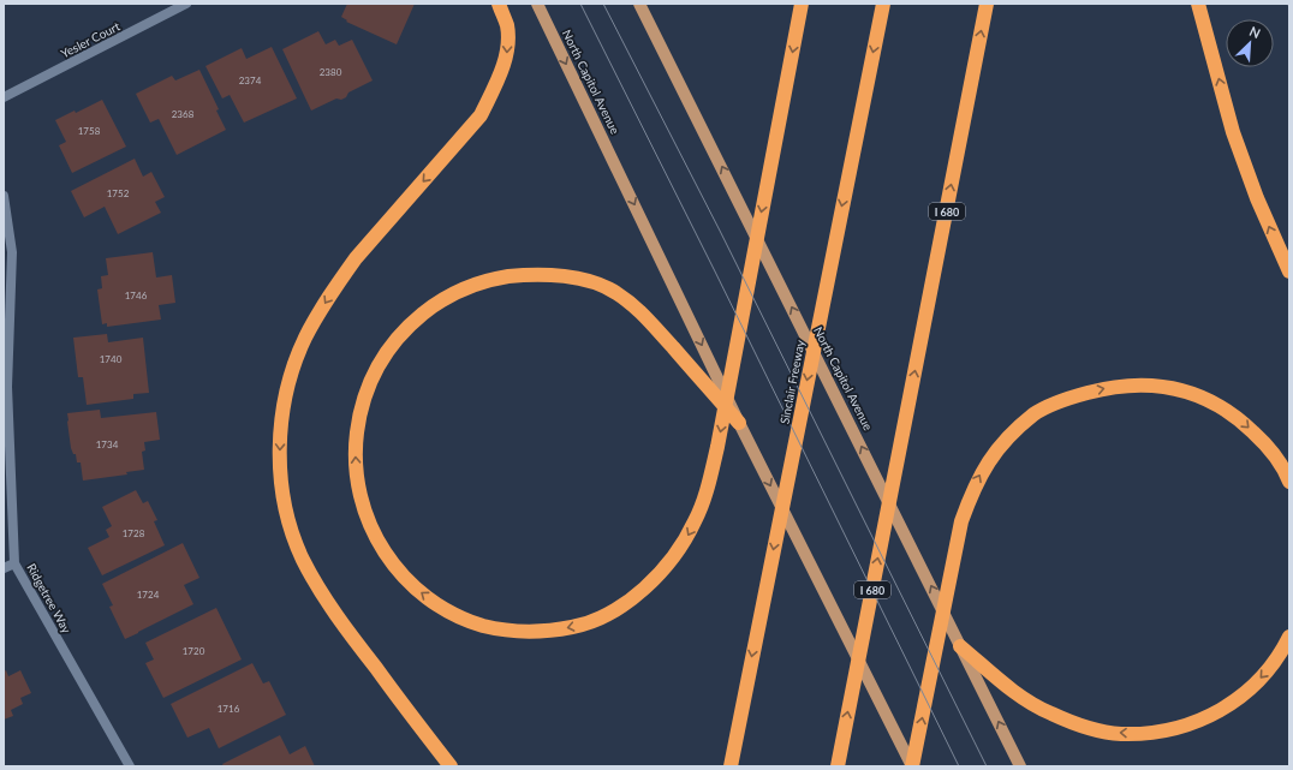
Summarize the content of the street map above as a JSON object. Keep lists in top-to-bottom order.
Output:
{
  "streets": {
    "highway": ["I 680", "Sinclair Freeway"],
    "main road": ["North Capitol Avenue"],
    "street": ["Yesler Court", "Ridgetree Way"]
  },
  "house_numbers": [
    "2380",
    "2374",
    "2368",
    "1758",
    "1752",
    "1746",
    "1740",
    "1734",
    "1728",
    "1724",
    "1720",
    "1716"
  ],
  "north": "top right"
}
